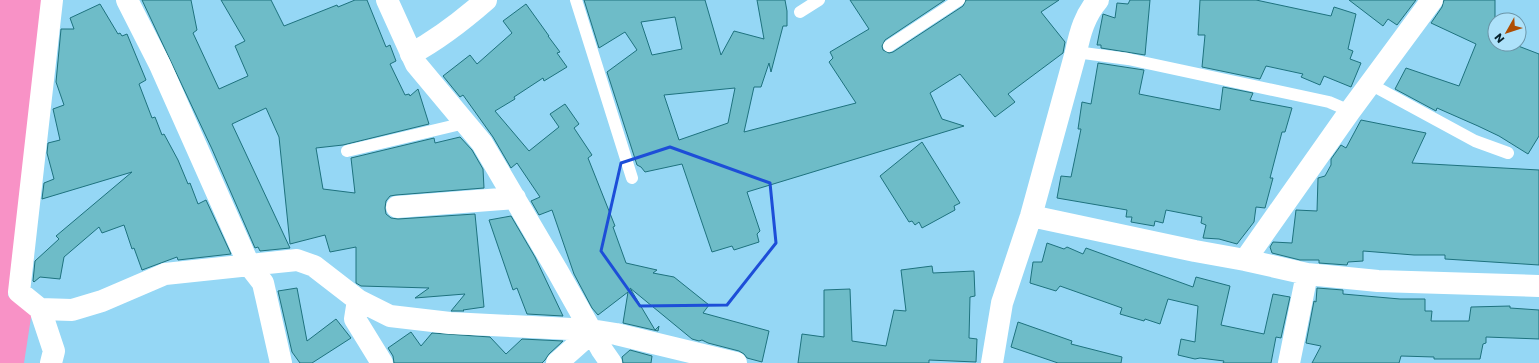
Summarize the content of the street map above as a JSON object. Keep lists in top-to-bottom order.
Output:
{
  "north": "bottom left"
}
